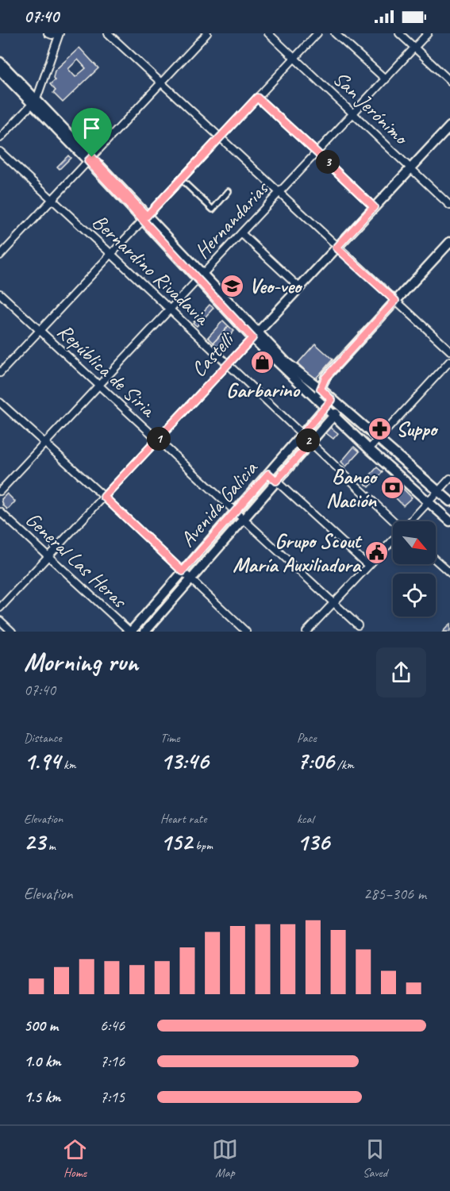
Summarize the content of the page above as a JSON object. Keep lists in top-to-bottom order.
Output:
{
  "streets": {
    "main road": ["Castelli", "Avenida Galicia"],
    "street": [
      "San Jerónimo",
      "Hernandarias",
      "Bernardino Rivadavia",
      "República de Siria",
      "General Las Heras"
    ]
  },
  "crossings": [
    ["San Jerónimo", "Hernandarias"],
    ["San Jerónimo", "Castelli"],
    ["Hernandarias", "Bernardino Rivadavia"],
    ["Hernandarias", "República de Siria"],
    ["Bernardino Rivadavia", "Castelli"],
    ["Bernardino Rivadavia", "Avenida Galicia"],
    ["Castelli", "República de Siria"],
    ["Castelli", "General Las Heras"],
    ["República de Siria", "Avenida Galicia"],
    ["Avenida Galicia", "General Las Heras"]
  ],
  "places": {
    "school or university": ["Veo-veo"],
    "shop": ["Garbarino"],
    "pharmacy": ["Suppo"],
    "bank": ["Banco Nación"],
    "public building": ["Grupo Scout María Auxiliadora"]
  },
  "north": "bottom right",
  "page": {
    "status": "07:40",
    "pins": ["3", "1", "2"],
    "heading": ["Morning run", "07:40"],
    "stats": [
      ["Distance", "1.94 km"],
      ["Time", "13:46"],
      ["Pace", "7:06 /km"],
      ["Elevation", "23 m"],
      ["Heart rate", "152 bpm"],
      ["kcal", "136"]
    ],
    "chart": ["Elevation", "285–306 m"],
    "list": [
      {
        "name": "500 m",
        "note": "6:46"
      },
      {
        "name": "1.0 km",
        "note": "7:16"
      },
      {
        "name": "1.5 km",
        "note": "7:15"
      }
    ],
    "tabs": ["Home", "Map", "Saved"]
  }
}
